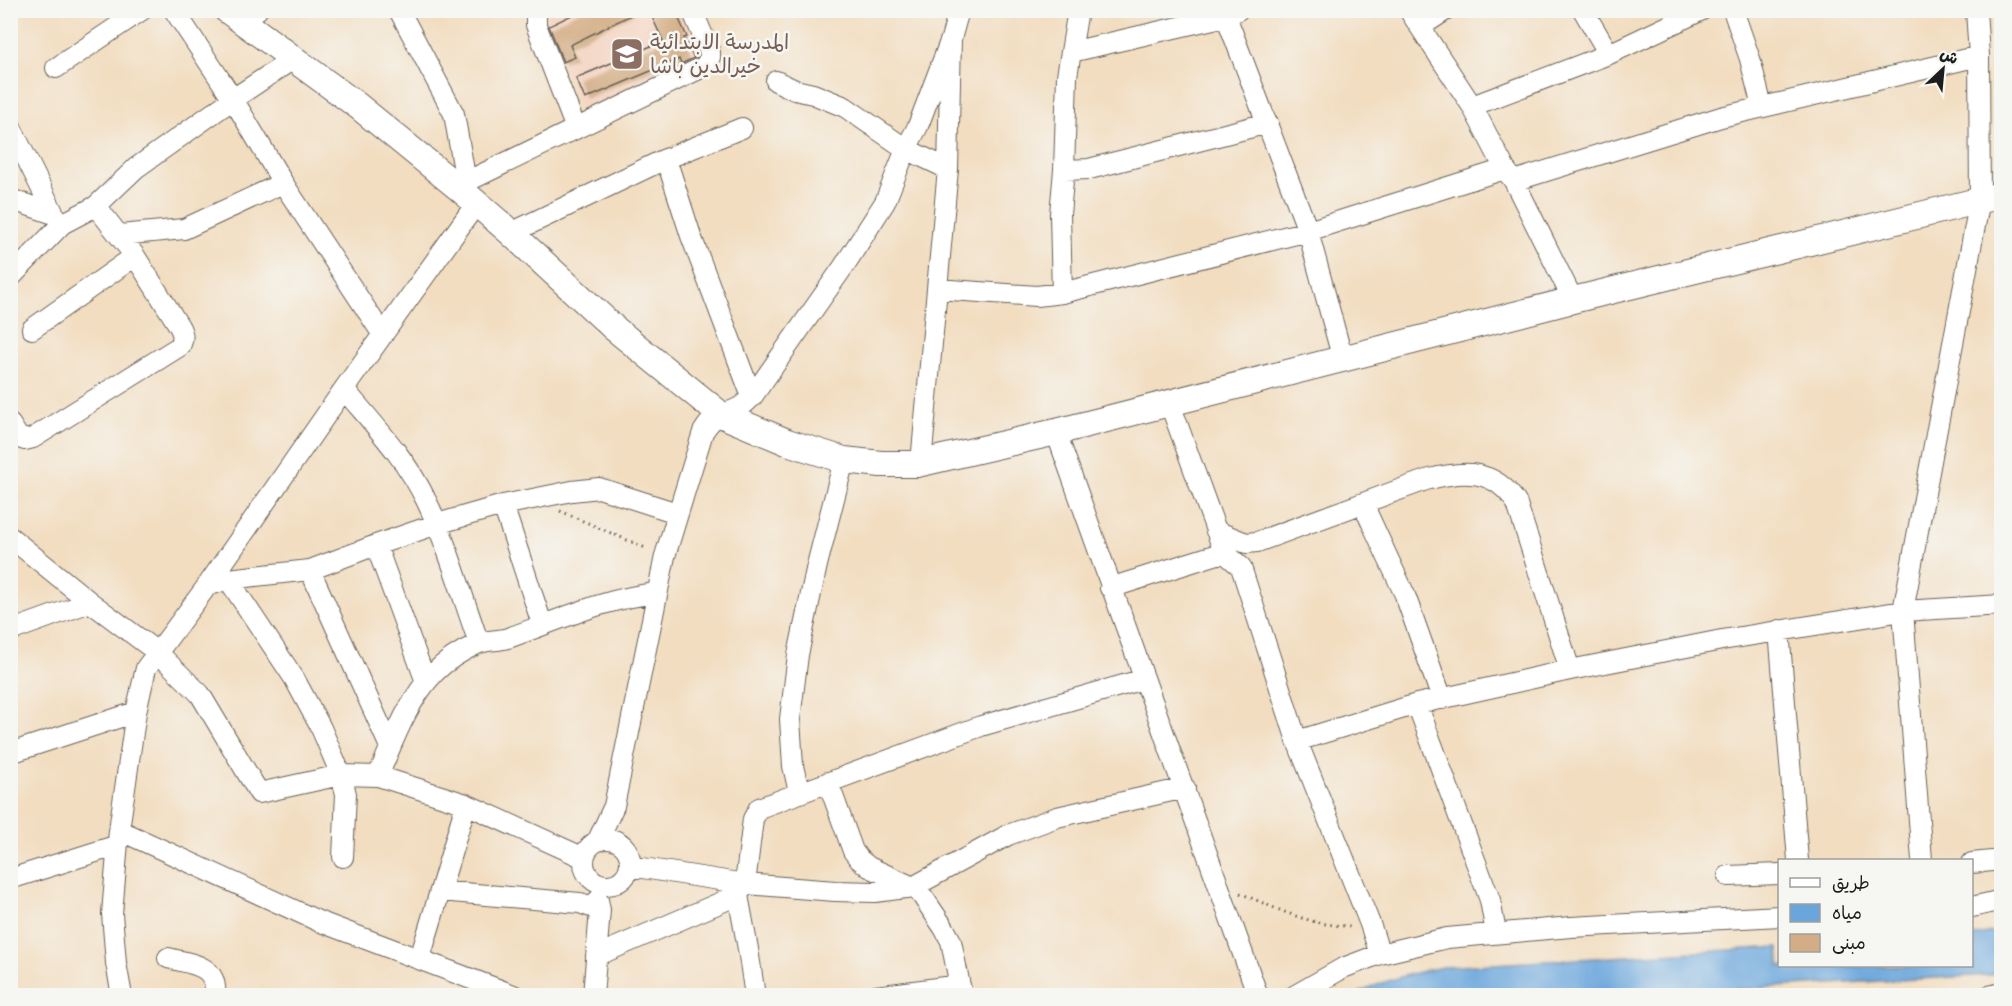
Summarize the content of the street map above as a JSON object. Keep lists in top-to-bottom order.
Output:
{
  "places": {
    "school or university": ["المدرسة الابتدائية خيرالدين باشا"]
  },
  "legend": ["طريق", "مياه", "مبنى"],
  "north": "top right"
}
